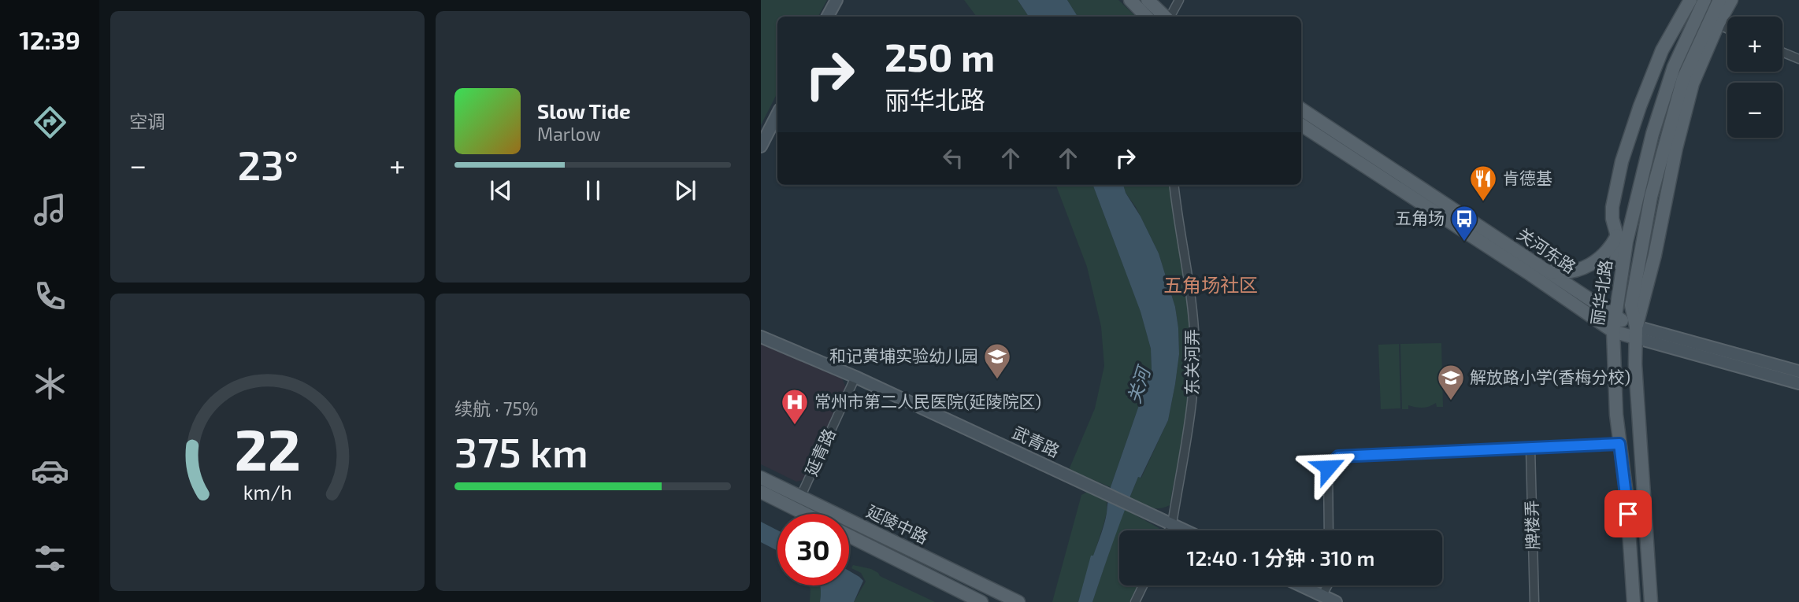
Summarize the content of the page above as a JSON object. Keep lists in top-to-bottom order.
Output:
{
  "streets": {
    "main road": ["关河东路", "丽华北路", "延陵中路"],
    "street": [
      "东关河弄",
      "武青路",
      "延青路",
      "牌楼弄"
    ]
  },
  "crossings": [
    ["关河东路", "丽华北路"],
    ["东关河弄", "武青路"],
    ["武青路", "延青路"],
    ["延青路", "延陵中路"]
  ],
  "districts": ["五角场社区"],
  "water": ["关河"],
  "places": {
    "restaurant": ["肯德基"],
    "bus stop": ["五角场"],
    "school or university": ["和记黄埔实验幼儿园", "解放路小学(香梅分校)"],
    "hospital": ["常州市第二人民医院(延陵院区)"]
  },
  "page": {
    "tabs": "12:39",
    "tile": [
      "空调",
      ["续航 · 75%", "375 km"]
    ],
    "map_buttons": ["+", "−"],
    "turn": ["250 m", "丽华北路"],
    "song": ["Slow Tide", "Marlow"],
    "heat": ["−", "23°", "+"],
    "limit": "30",
    "trip": "12:40 · 1 分钟 · 310 m",
    "gauge": ["22", "km/h"]
  }
}
